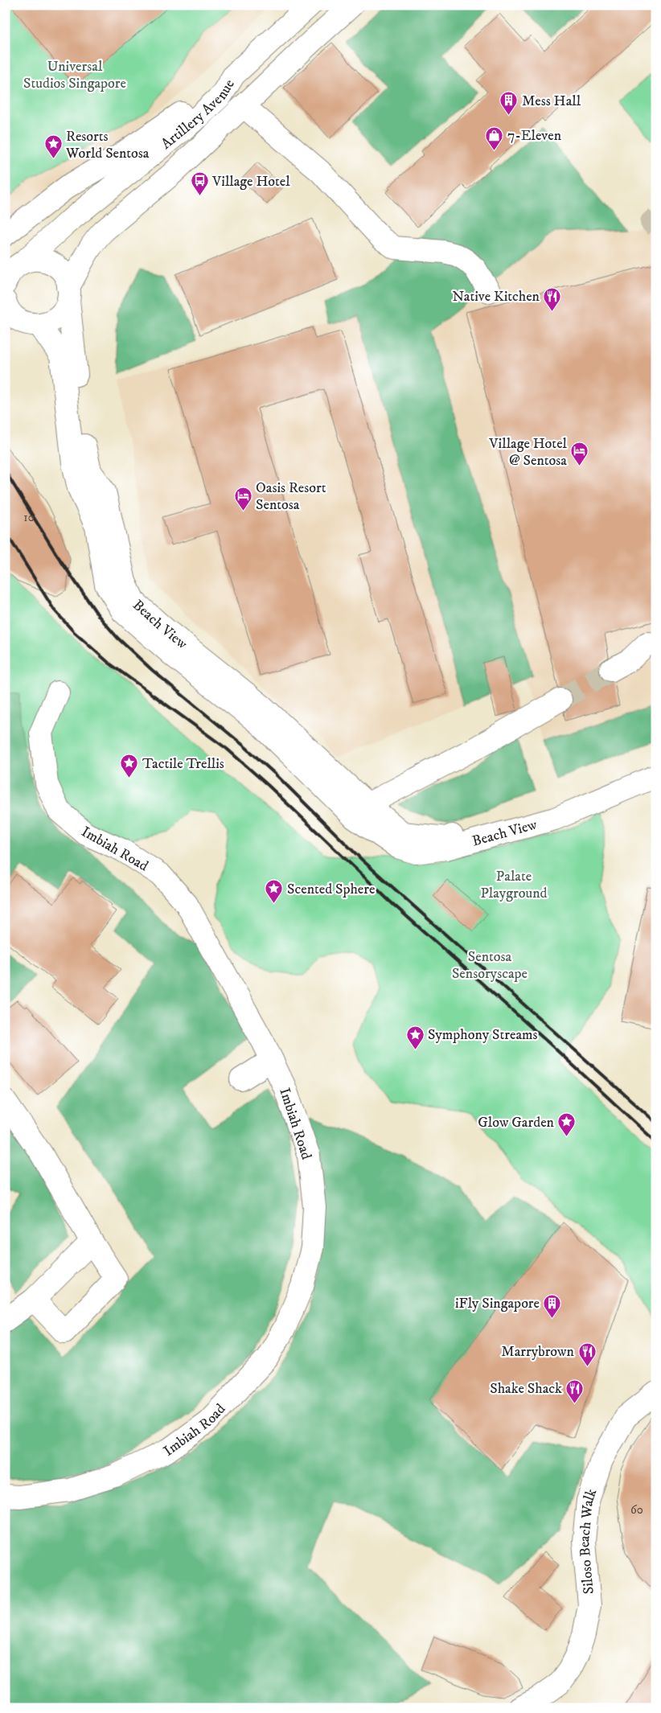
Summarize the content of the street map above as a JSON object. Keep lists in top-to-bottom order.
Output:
{
  "streets": {
    "street": [
      "Artillery Avenue",
      "Beach View",
      "Imbiah Road",
      "Siloso Beach Walk"
    ]
  },
  "crossings": [
    ["Artillery Avenue", "Beach View"]
  ],
  "parks": ["Universal Studios Singapore", "Palate Playground", "Sentosa Sensoryscape"],
  "places": {
    "building": ["Mess Hall", "iFly Singapore"],
    "shop": ["7-Eleven"],
    "place": [
      "Resorts World Sentosa",
      "Tactile Trellis",
      "Scented Sphere",
      "Symphony Streams",
      "Glow Garden"
    ],
    "bus stop": ["Village Hotel"],
    "restaurant": ["Native Kitchen", "Marrybrown", "Shake Shack"],
    "hotel": ["Village Hotel @ Sentosa", "Oasis Resort Sentosa"]
  },
  "house_numbers": ["10", "60"]
}
